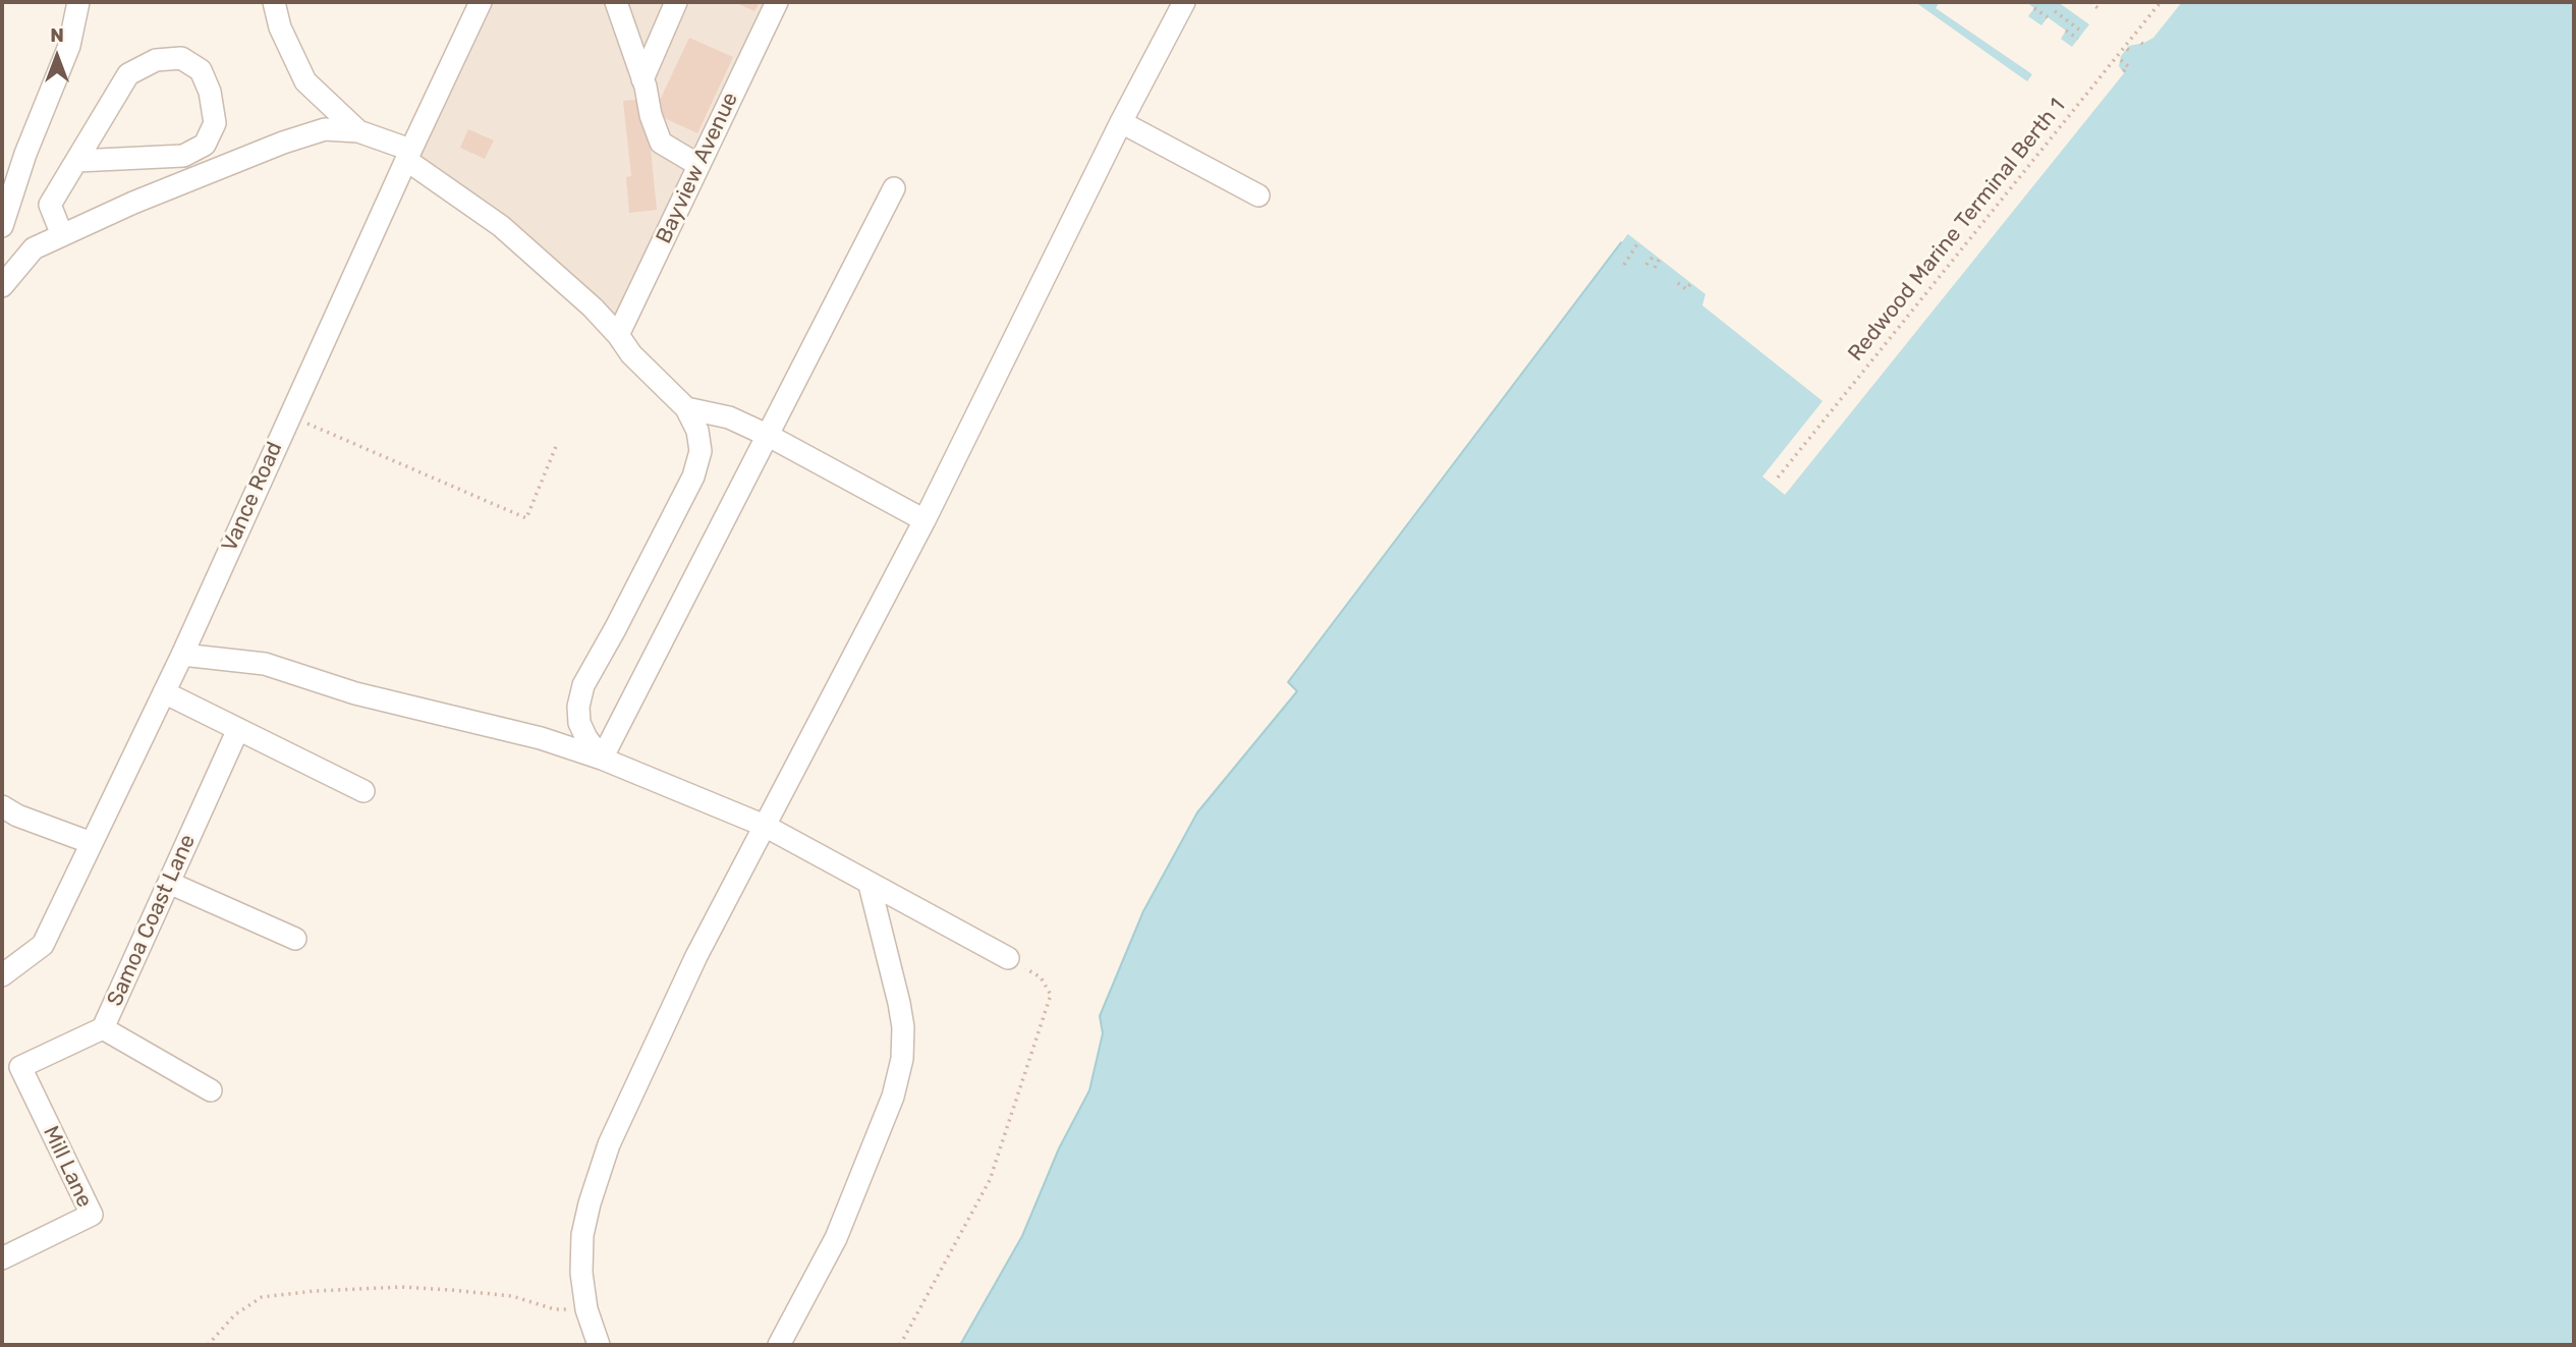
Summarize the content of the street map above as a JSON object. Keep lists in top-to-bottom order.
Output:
{
  "streets": {
    "street": [
      "Bayview Avenue",
      "Vance Road",
      "Samoa Coast Lane",
      "Mill Lane"
    ],
    "path": ["Redwood Marine Terminal Berth 1"]
  },
  "crossings": [
    ["Samoa Coast Lane", "Mill Lane"]
  ],
  "north": "top"
}
